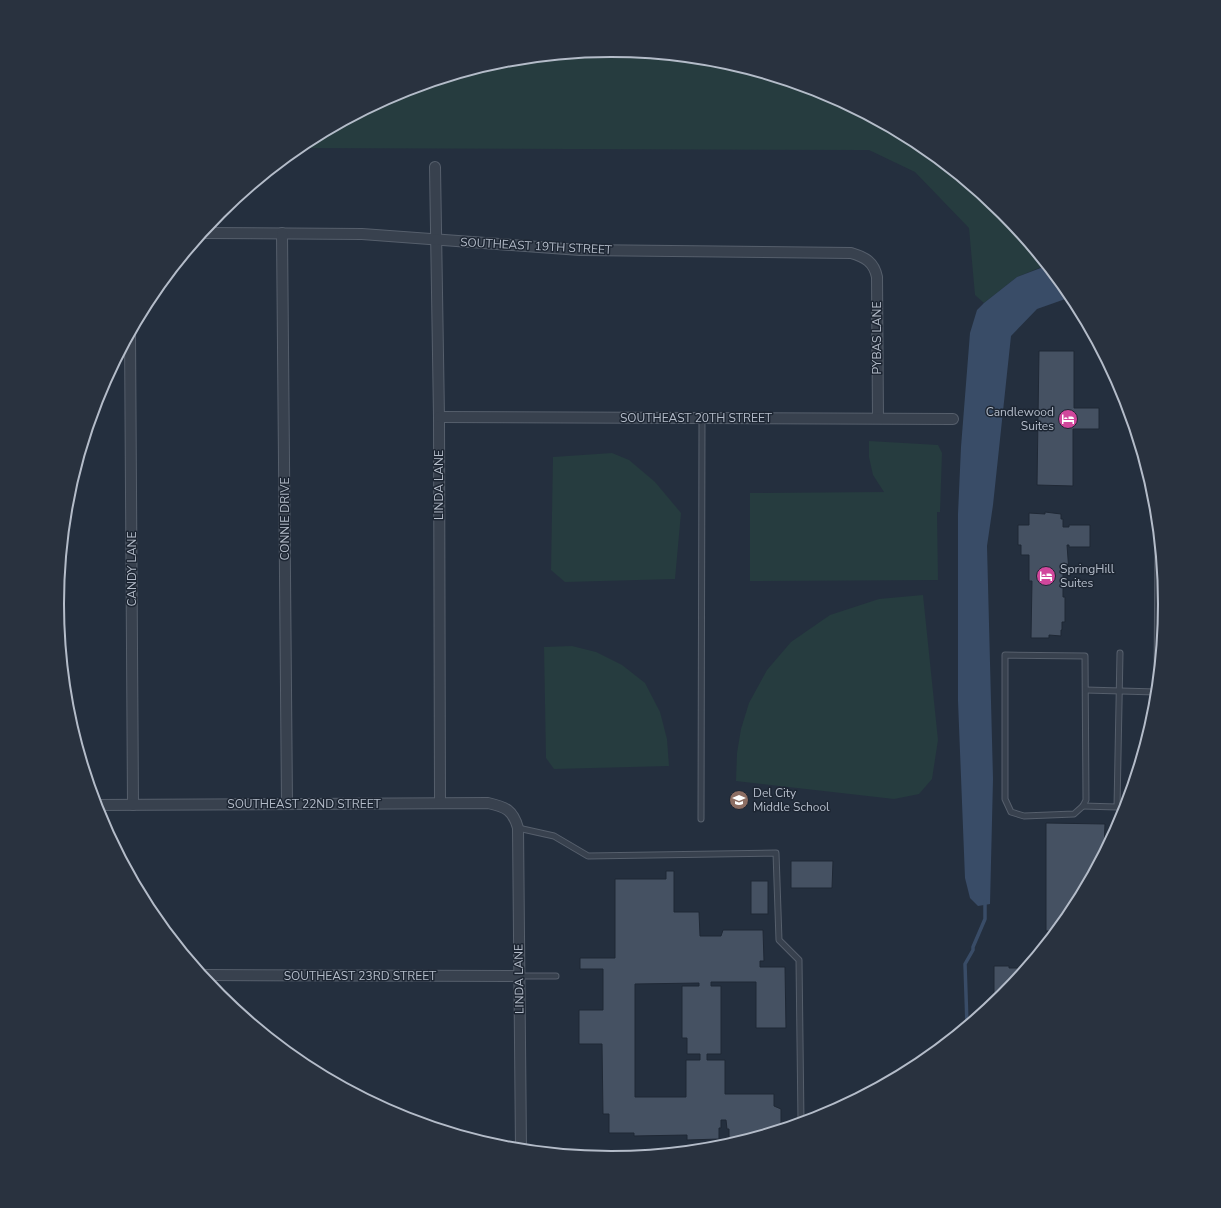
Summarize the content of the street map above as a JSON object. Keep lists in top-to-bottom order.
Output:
{
  "streets": {
    "street": [
      "SOUTHEAST 19TH STREET",
      "PYBAS LANE",
      "SOUTHEAST 20TH STREET",
      "LINDA LANE",
      "CONNIE DRIVE",
      "CANDY LANE",
      "SOUTHEAST 22ND STREET",
      "SOUTHEAST 23RD STREET"
    ]
  },
  "crossings": [
    ["SOUTHEAST 19TH STREET", "PYBAS LANE"],
    ["SOUTHEAST 19TH STREET", "LINDA LANE"],
    ["SOUTHEAST 19TH STREET", "CONNIE DRIVE"],
    ["PYBAS LANE", "SOUTHEAST 20TH STREET"],
    ["SOUTHEAST 20TH STREET", "LINDA LANE"],
    ["LINDA LANE", "SOUTHEAST 22ND STREET"],
    ["LINDA LANE", "SOUTHEAST 23RD STREET"],
    ["CONNIE DRIVE", "SOUTHEAST 22ND STREET"],
    ["CANDY LANE", "SOUTHEAST 22ND STREET"]
  ],
  "places": {
    "hotel": ["Candlewood Suites", "SpringHill Suites"],
    "school or university": ["Del City Middle School"]
  }
}
